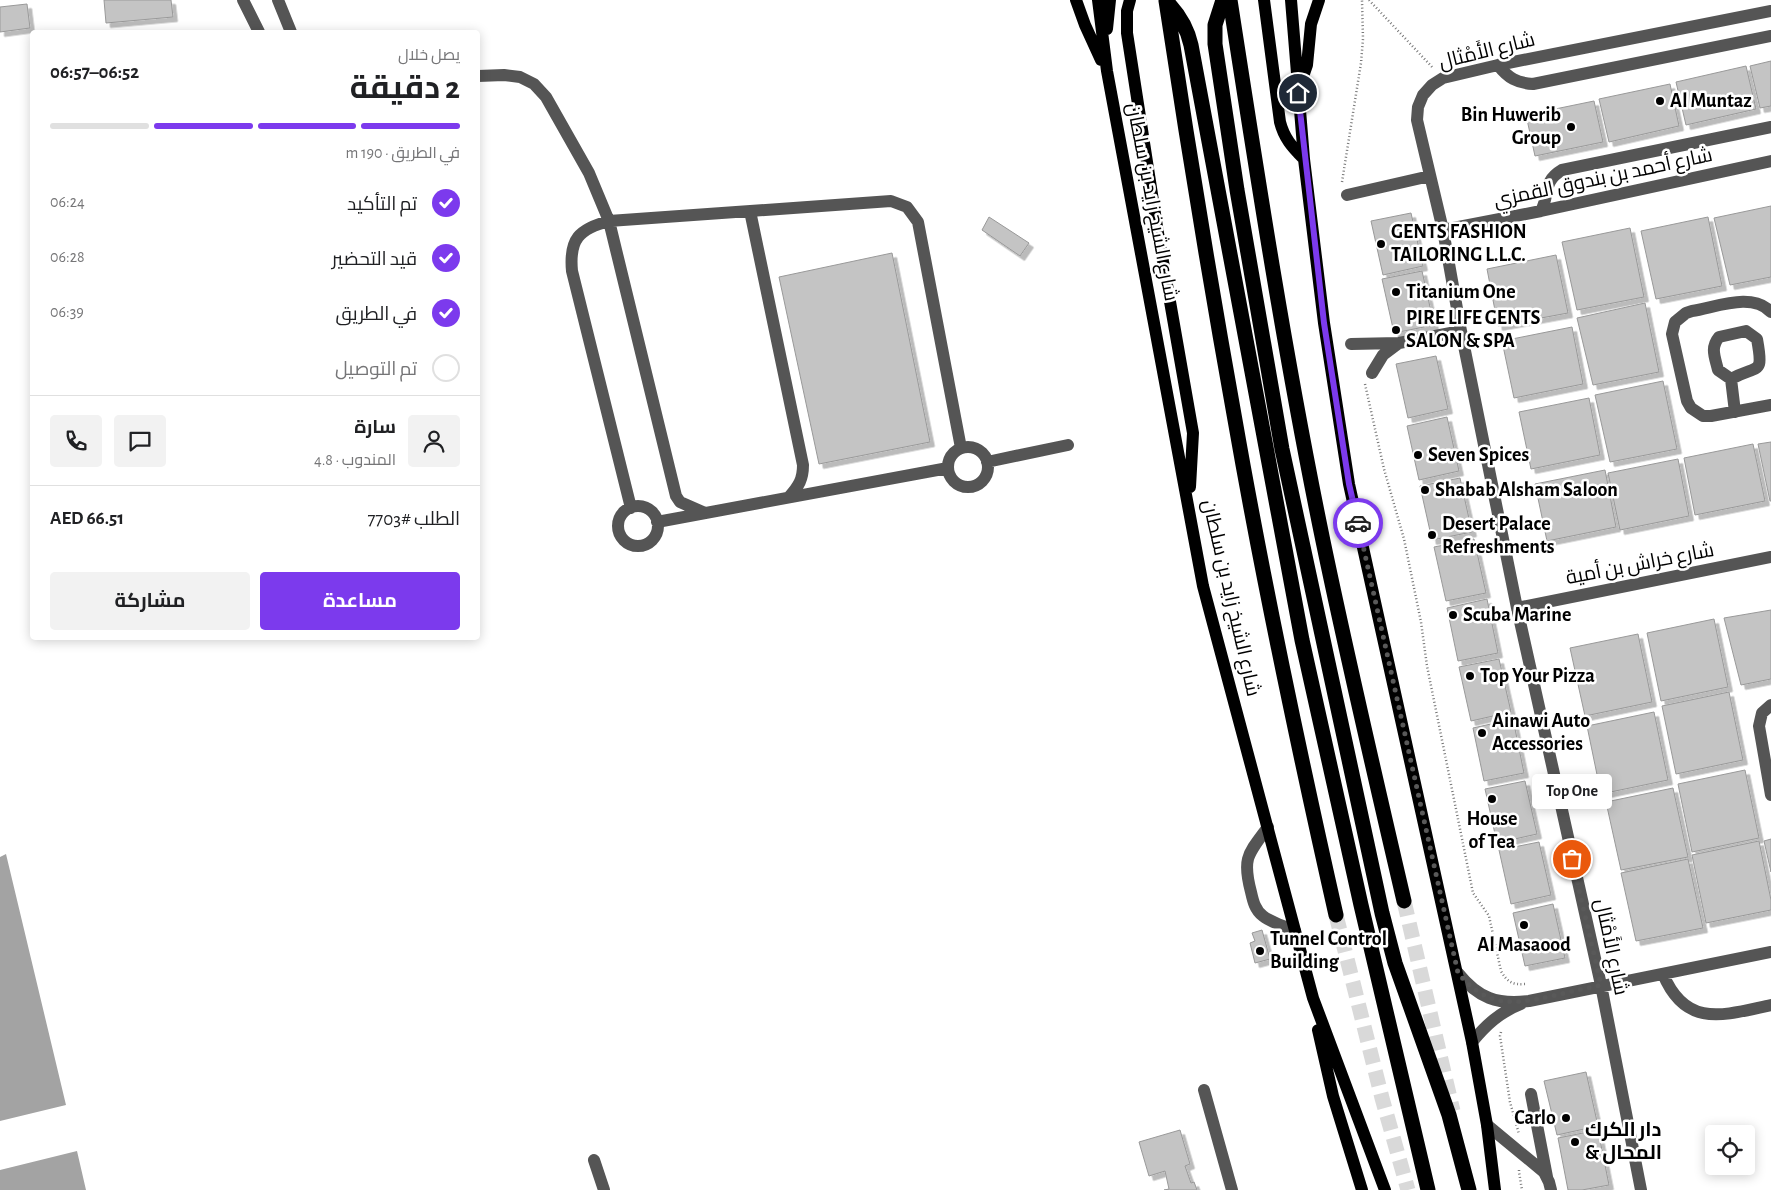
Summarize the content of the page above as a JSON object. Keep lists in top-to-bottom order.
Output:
{
  "streets": {
    "highway": ["شارع الشيخ زايد بن سلطان"],
    "street": ["شارع الأَمْثال", "شارع أحمد بن بندوق القمزي", "شارع خراش بن أمية"]
  },
  "crossings": [
    ["شارع الأَمْثال", "شارع أحمد بن بندوق القمزي"],
    ["شارع الأَمْثال", "شارع خراش بن أمية"]
  ],
  "places": [
    "Al Muntaz",
    "Bin Huwerib Group",
    "GENTS FASHION TAILORING L.L.C.",
    "Titanium One",
    "PIRE LIFE GENTS SALON & SPA",
    "Seven Spices",
    "Shabab Alsham Saloon",
    "Desert Palace Refreshments",
    "Scuba Marine",
    "Top Your Pizza",
    "Ainawi Auto Accessories",
    "House of Tea",
    "Top One",
    "Al Masaood",
    "Tunnel Control Building",
    "Carlo",
    "دار الكرك & المحال"
  ],
  "page": {
    "heading": ["2 دقيقة", "يصل خلال", "06:52–06:57"],
    "panel": [
      "سارة",
      "المندوب · 4.8",
      "الطلب #7703",
      "AED 66.51"
    ],
    "bar": "في الطريق · 190 m",
    "list": [
      ["تم التأكيد", "06:24"],
      ["قيد التحضير", "06:28"],
      ["في الطريق", "06:39"],
      "تم التوصيل"
    ],
    "buttons": ["مساعدة", "مشاركة"],
    "bubble": "Top One"
  }
}
